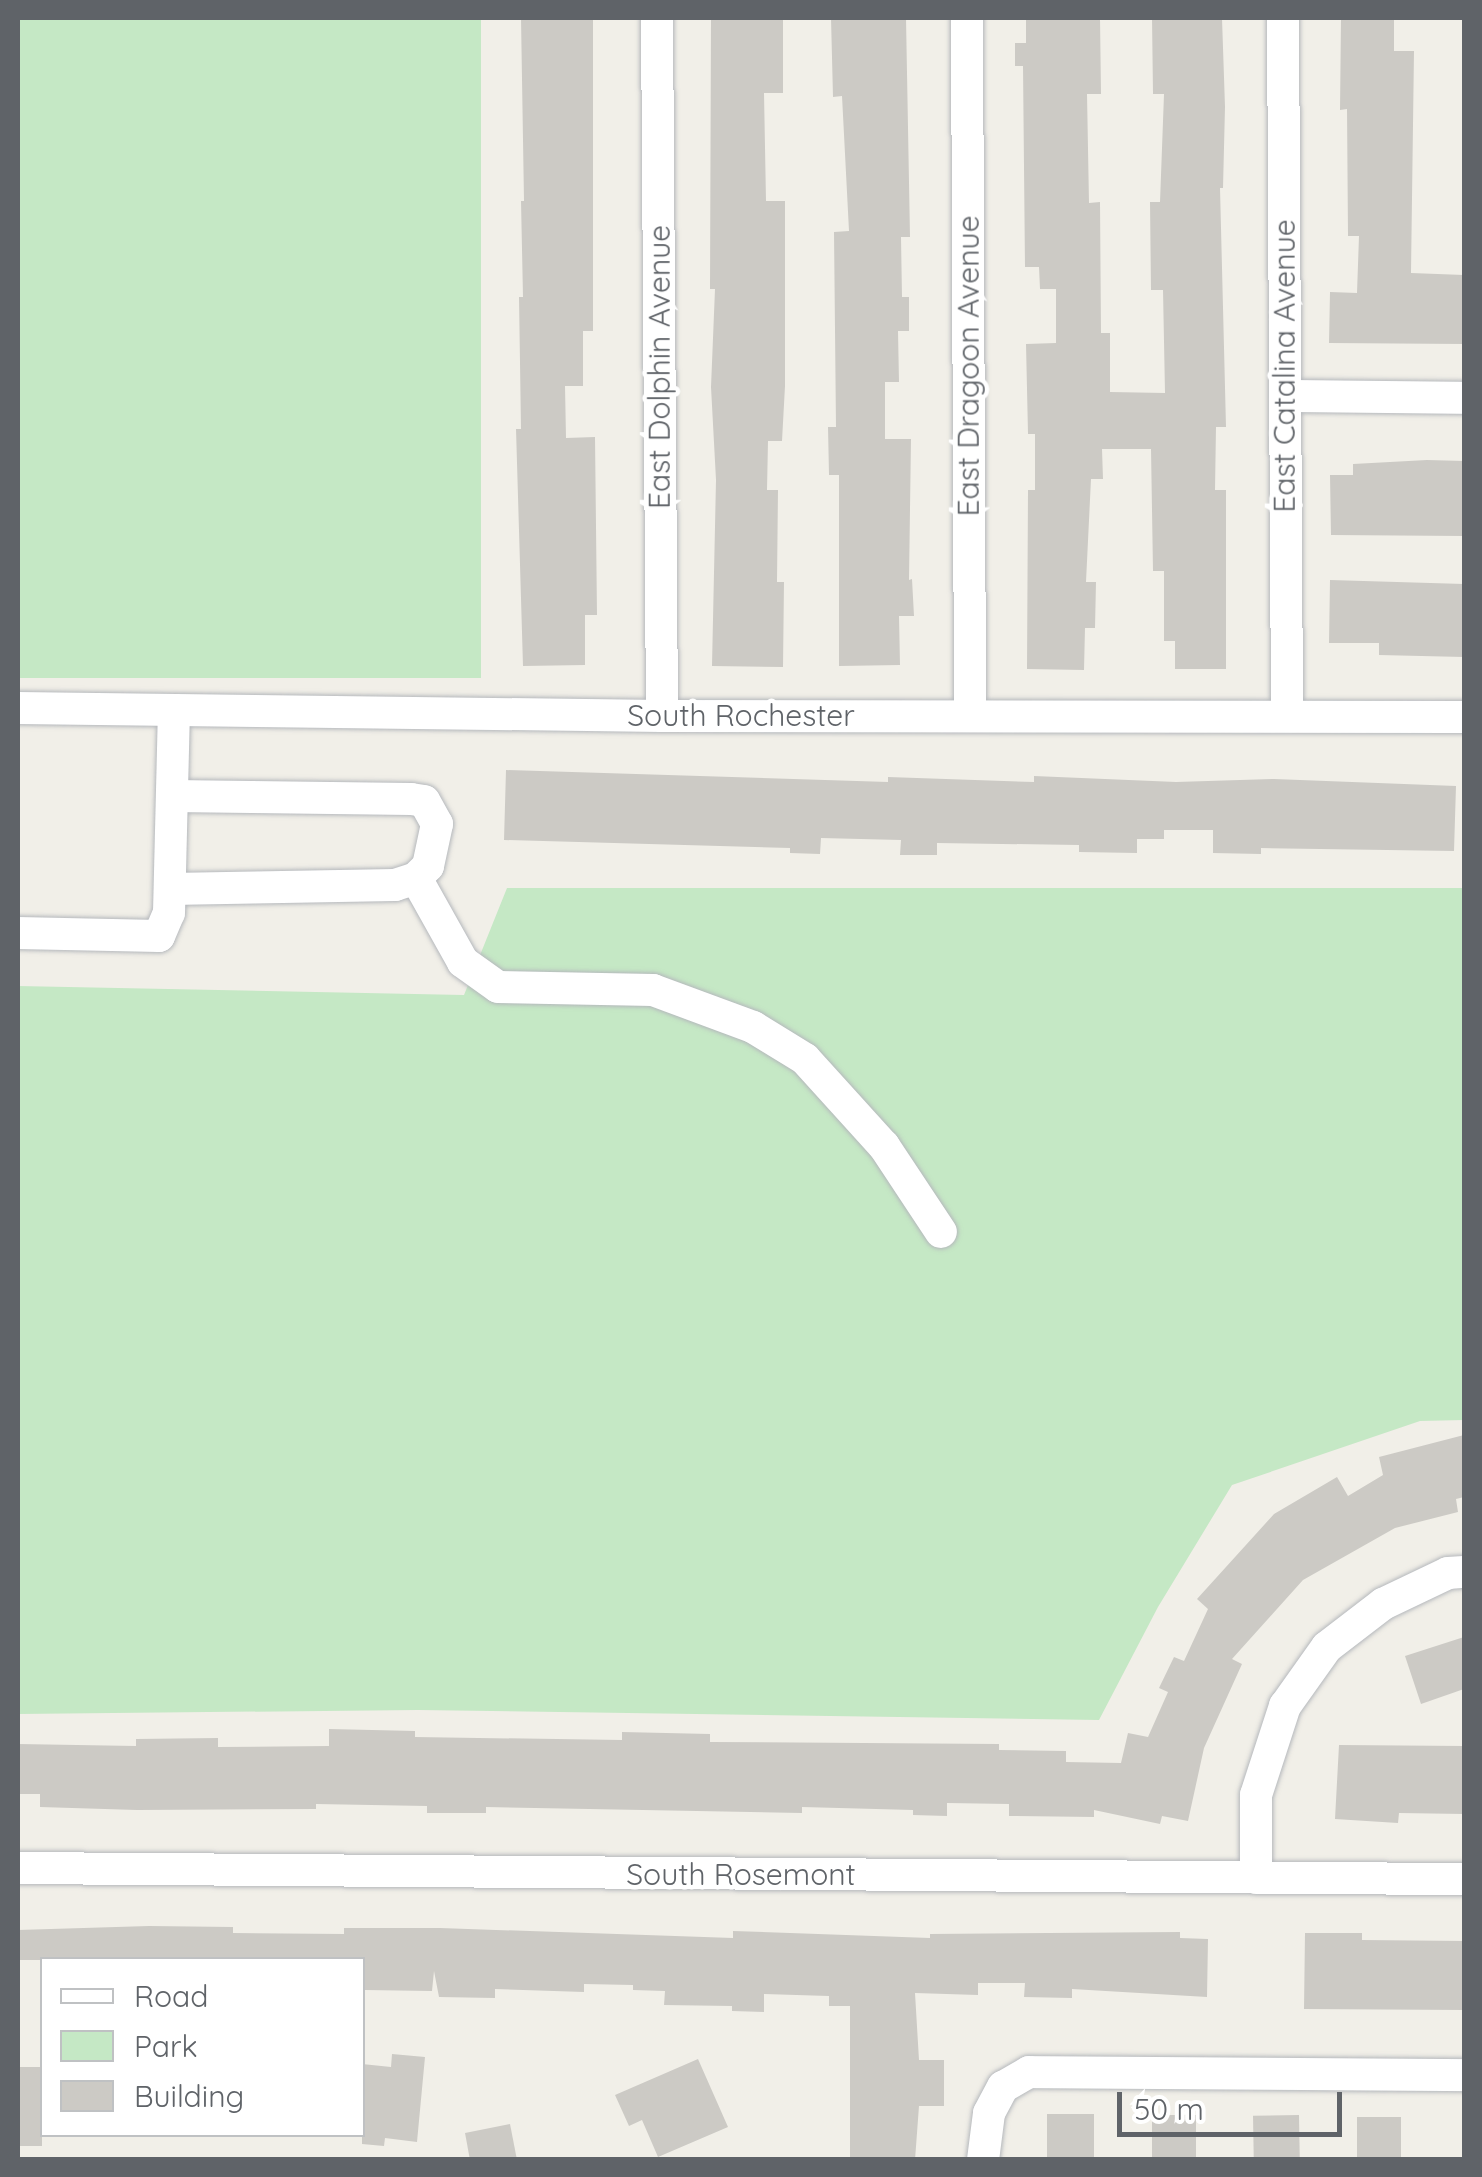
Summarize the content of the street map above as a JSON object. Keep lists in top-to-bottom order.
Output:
{
  "streets": {
    "street": [
      "East Dragoon Avenue",
      "East Catalina Avenue",
      "East Dolphin Avenue",
      "South Rochester",
      "South Rosemont"
    ]
  },
  "crossings": [
    ["East Dragoon Avenue", "South Rochester"],
    ["East Catalina Avenue", "South Rochester"],
    ["East Dolphin Avenue", "South Rochester"]
  ],
  "legend": ["Road", "Park", "Building"],
  "scale_bar": "50 m"
}
